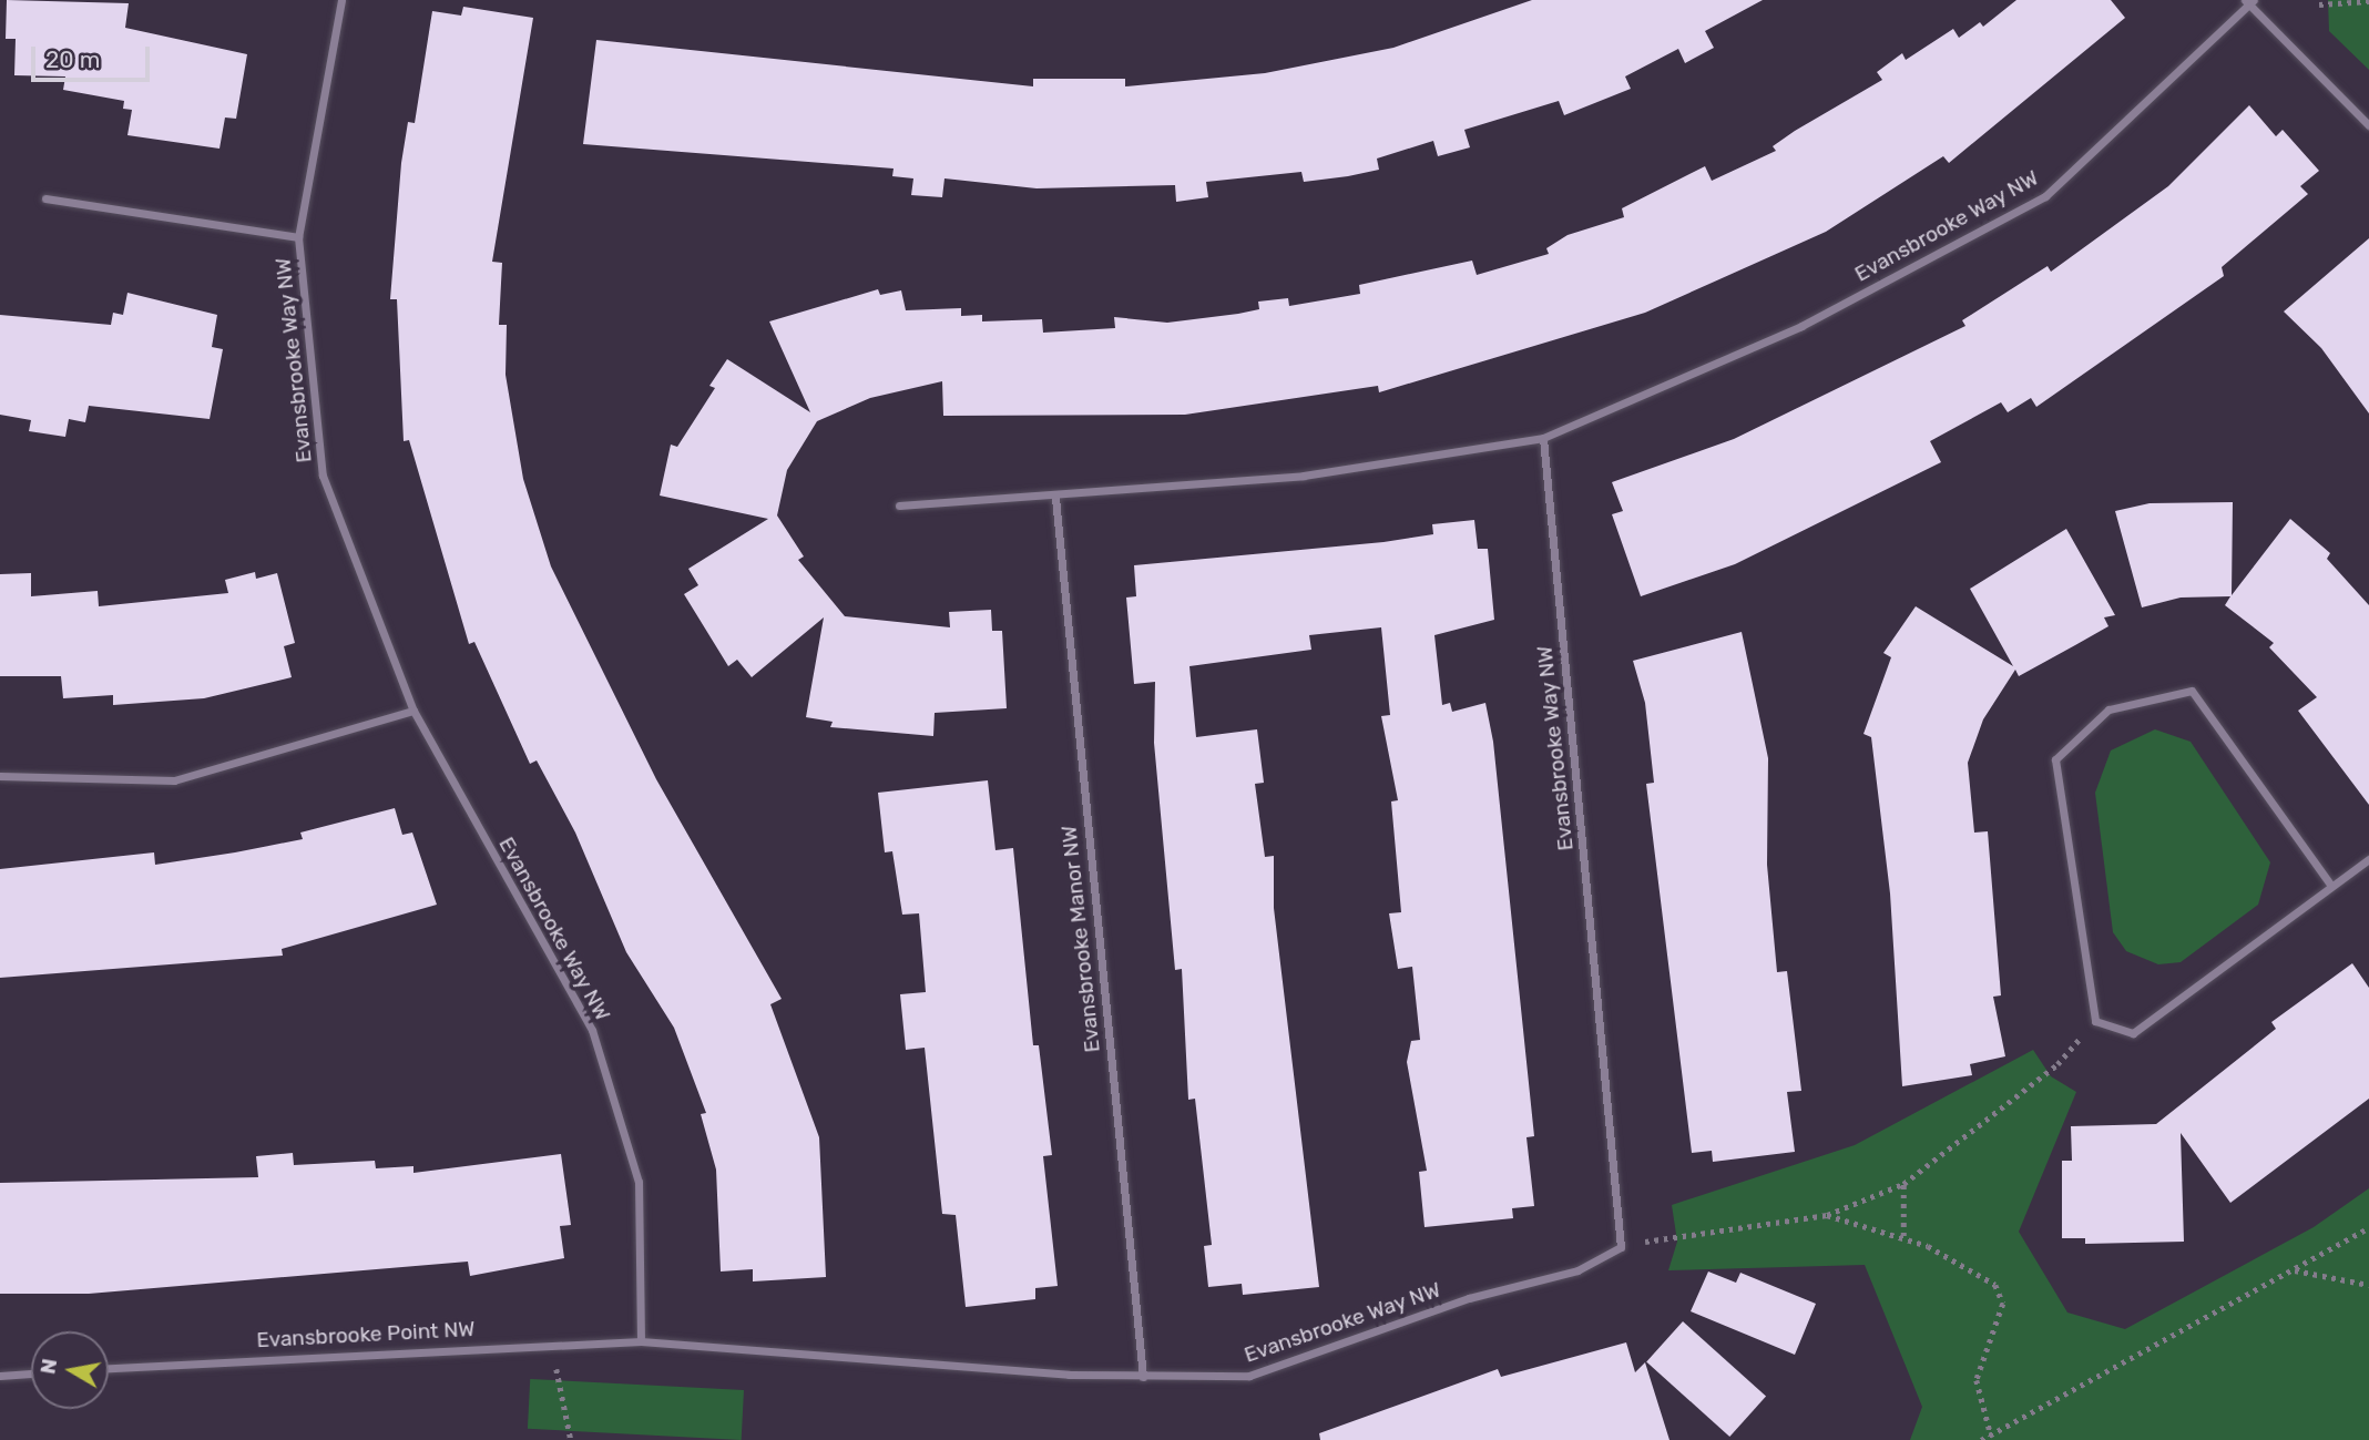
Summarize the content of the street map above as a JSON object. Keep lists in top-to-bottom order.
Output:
{
  "streets": {
    "street": ["Evansbrooke Way NW", "Evansbrooke Manor NW", "Evansbrooke Point NW"]
  },
  "crossings": [
    ["Evansbrooke Way NW", "Evansbrooke Manor NW"],
    ["Evansbrooke Way NW", "Evansbrooke Point NW"]
  ],
  "scale_bar": "20 m",
  "north": "left"
}
